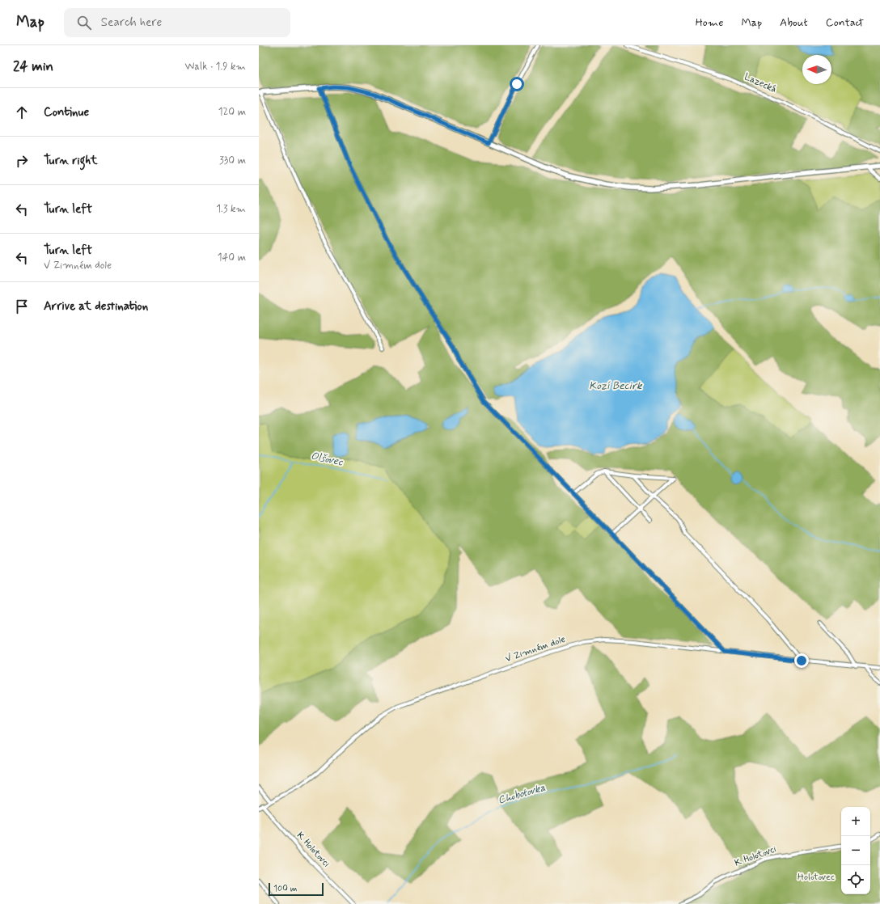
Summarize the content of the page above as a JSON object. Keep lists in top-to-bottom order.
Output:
{
  "streets": {
    "street": ["Lazecká", "V Zimném dole", "K Holotovci"]
  },
  "crossings": [
    ["V Zimném dole", "K Holotovci"]
  ],
  "water": ["Kozí Becirk", "Olšovec", "Chobotovka"],
  "parks": ["Holotovec"],
  "scale_bar": "100 m",
  "north": "left",
  "page": {
    "header": "Map",
    "search": "Search here",
    "nav": [
      "Home",
      "Map",
      "About",
      "Contact"
    ],
    "heading": ["24 min", "Walk · 1.9 km"],
    "list": [
      ["Continue", "120 m"],
      ["Turn right", "330 m"],
      ["Turn left", "1.3 km"],
      ["Turn left", "V Zimném dole", "140 m"],
      "Arrive at destination"
    ],
    "map_buttons": ["+", "−"],
    "scale": "100 m"
  }
}
